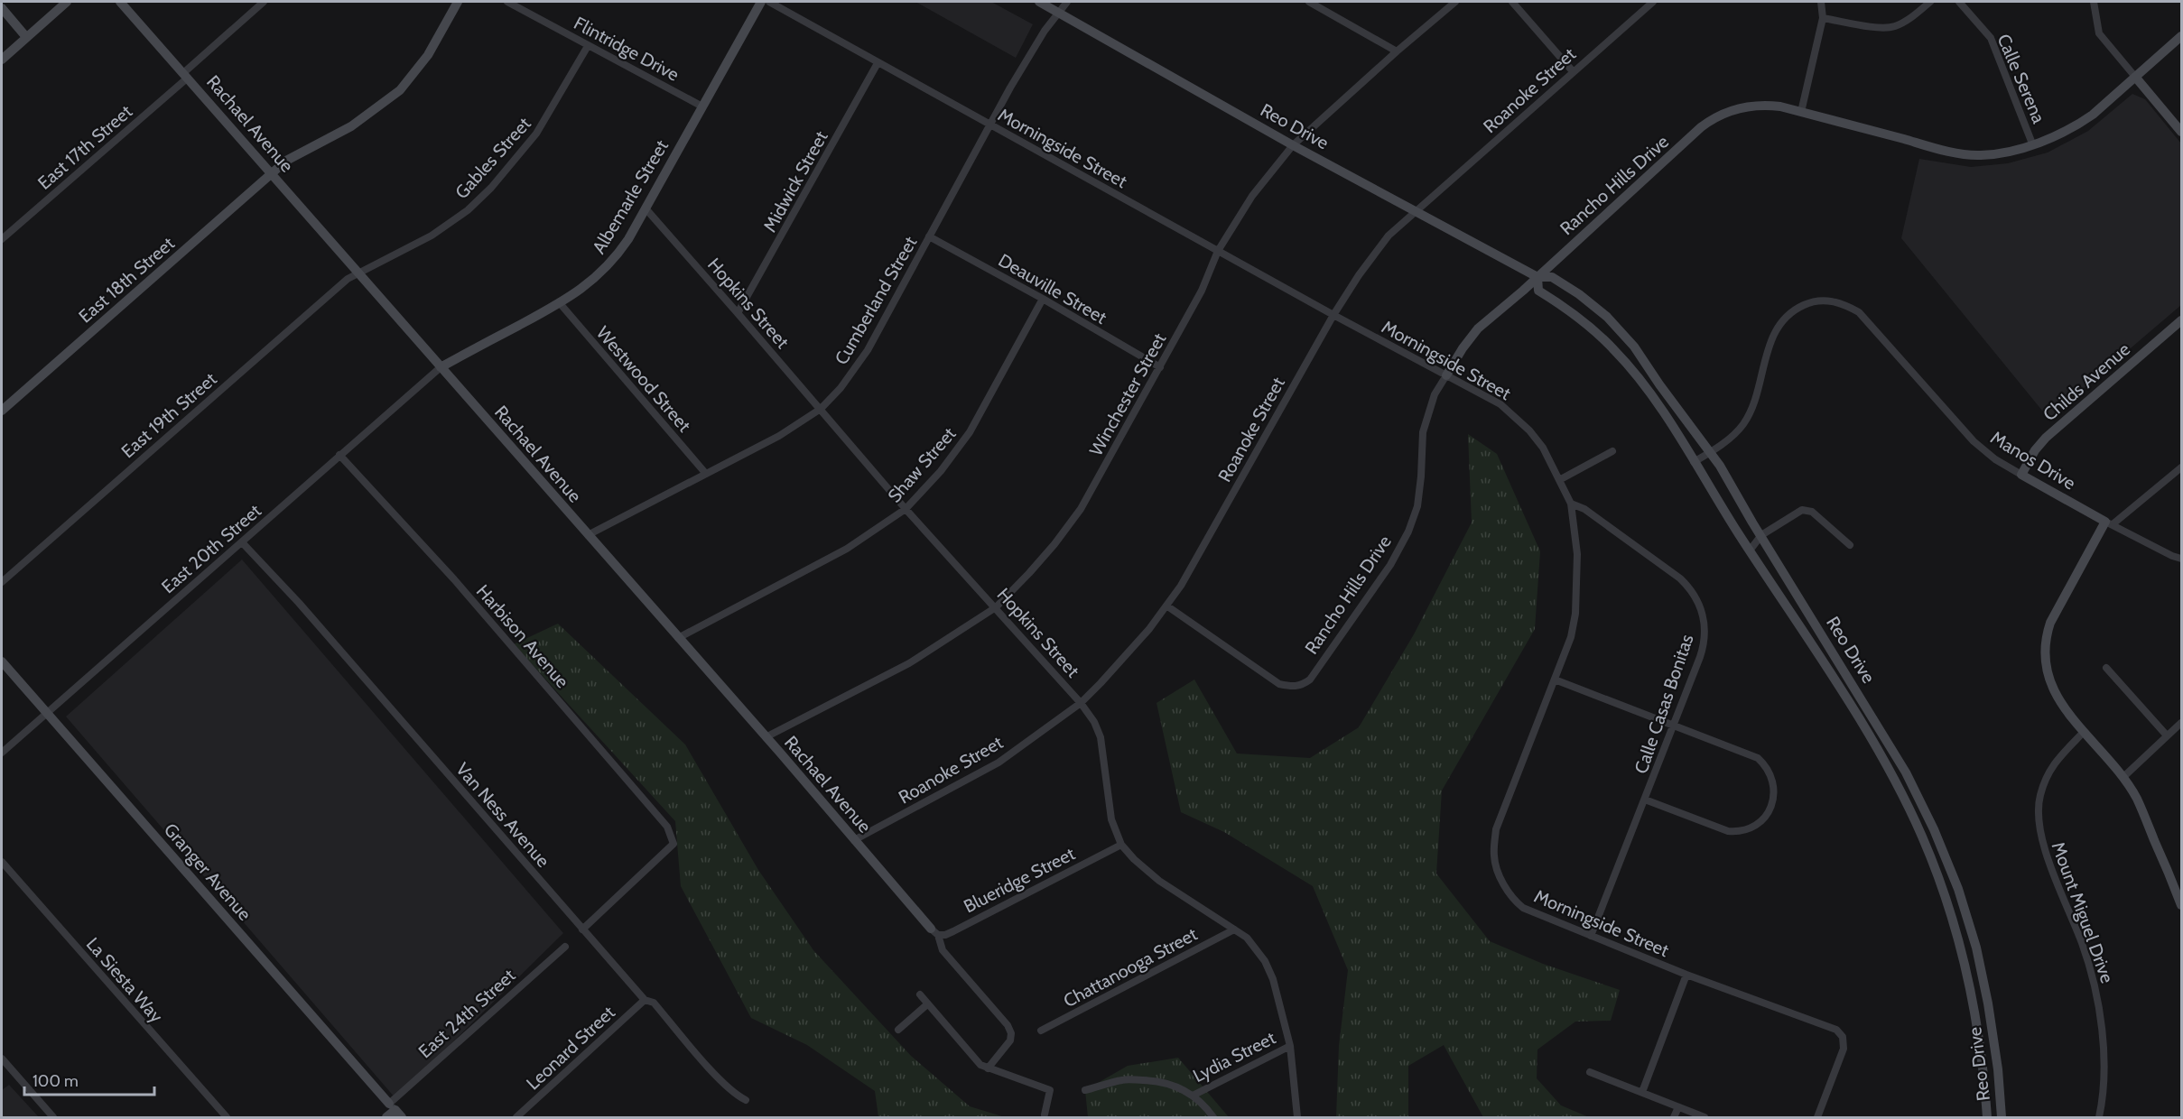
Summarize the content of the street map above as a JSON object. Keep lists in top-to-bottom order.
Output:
{
  "streets": {
    "street": [
      "Flintridge Drive",
      "Calle Serena",
      "Roanoke Street",
      "Rachael Avenue",
      "Reo Drive",
      "East 17th Street",
      "Morningside Street",
      "Gables Street",
      "Midwick Street",
      "Rancho Hills Drive",
      "Albemarle Street",
      "East 18th Street",
      "Deauville Street",
      "Cumberland Street",
      "Hopkins Street",
      "Westwood Street",
      "Childs Avenue",
      "Winchester Street",
      "East 19th Street",
      "Manos Drive",
      "Shaw Street",
      "East 20th Street",
      "Harbison Avenue",
      "Calle Casas Bonitas",
      "Van Ness Avenue",
      "Granger Avenue",
      "Blueridge Street",
      "Mount Miguel Drive",
      "Chattanooga Street",
      "La Siesta Way",
      "East 24th Street",
      "Leonard Street",
      "Lydia Street"
    ]
  },
  "crossings": [
    ["Flintridge Drive", "Gables Street"],
    ["Flintridge Drive", "Albemarle Street"],
    ["Calle Serena", "Rancho Hills Drive"],
    ["Roanoke Street", "Rachael Avenue"],
    ["Roanoke Street", "Reo Drive"],
    ["Roanoke Street", "Morningside Street"],
    ["Roanoke Street", "Rancho Hills Drive"],
    ["Roanoke Street", "Hopkins Street"],
    ["Rachael Avenue", "East 17th Street"],
    ["Rachael Avenue", "Gables Street"],
    ["Rachael Avenue", "Albemarle Street"],
    ["Rachael Avenue", "East 18th Street"],
    ["Rachael Avenue", "Cumberland Street"],
    ["Rachael Avenue", "Winchester Street"],
    ["Rachael Avenue", "East 19th Street"],
    ["Rachael Avenue", "Shaw Street"],
    ["Rachael Avenue", "East 20th Street"],
    ["Rachael Avenue", "Blueridge Street"],
    ["Reo Drive", "Rancho Hills Drive"],
    ["Reo Drive", "Cumberland Street"],
    ["Reo Drive", "Winchester Street"],
    ["Reo Drive", "Manos Drive"],
    ["Morningside Street", "Midwick Street"],
    ["Morningside Street", "Rancho Hills Drive"],
    ["Morningside Street", "Cumberland Street"],
    ["Morningside Street", "Winchester Street"],
    ["Morningside Street", "Calle Casas Bonitas"],
    ["Gables Street", "East 19th Street"],
    ["Midwick Street", "Hopkins Street"],
    ["Albemarle Street", "Hopkins Street"],
    ["Albemarle Street", "Westwood Street"],
    ["Albemarle Street", "East 20th Street"],
    ["Deauville Street", "Cumberland Street"],
    ["Deauville Street", "Winchester Street"],
    ["Deauville Street", "Shaw Street"],
    ["Cumberland Street", "Hopkins Street"],
    ["Cumberland Street", "Westwood Street"],
    ["Hopkins Street", "Winchester Street"],
    ["Hopkins Street", "Shaw Street"],
    ["Hopkins Street", "Blueridge Street"],
    ["Hopkins Street", "Chattanooga Street"],
    ["Hopkins Street", "Lydia Street"],
    ["Childs Avenue", "Manos Drive"],
    ["East 20th Street", "Harbison Avenue"],
    ["East 20th Street", "Van Ness Avenue"],
    ["East 20th Street", "Granger Avenue"],
    ["Harbison Avenue", "Van Ness Avenue"],
    ["Van Ness Avenue", "Leonard Street"],
    ["Granger Avenue", "East 24th Street"]
  ],
  "scale_bar": "100 m"
}
